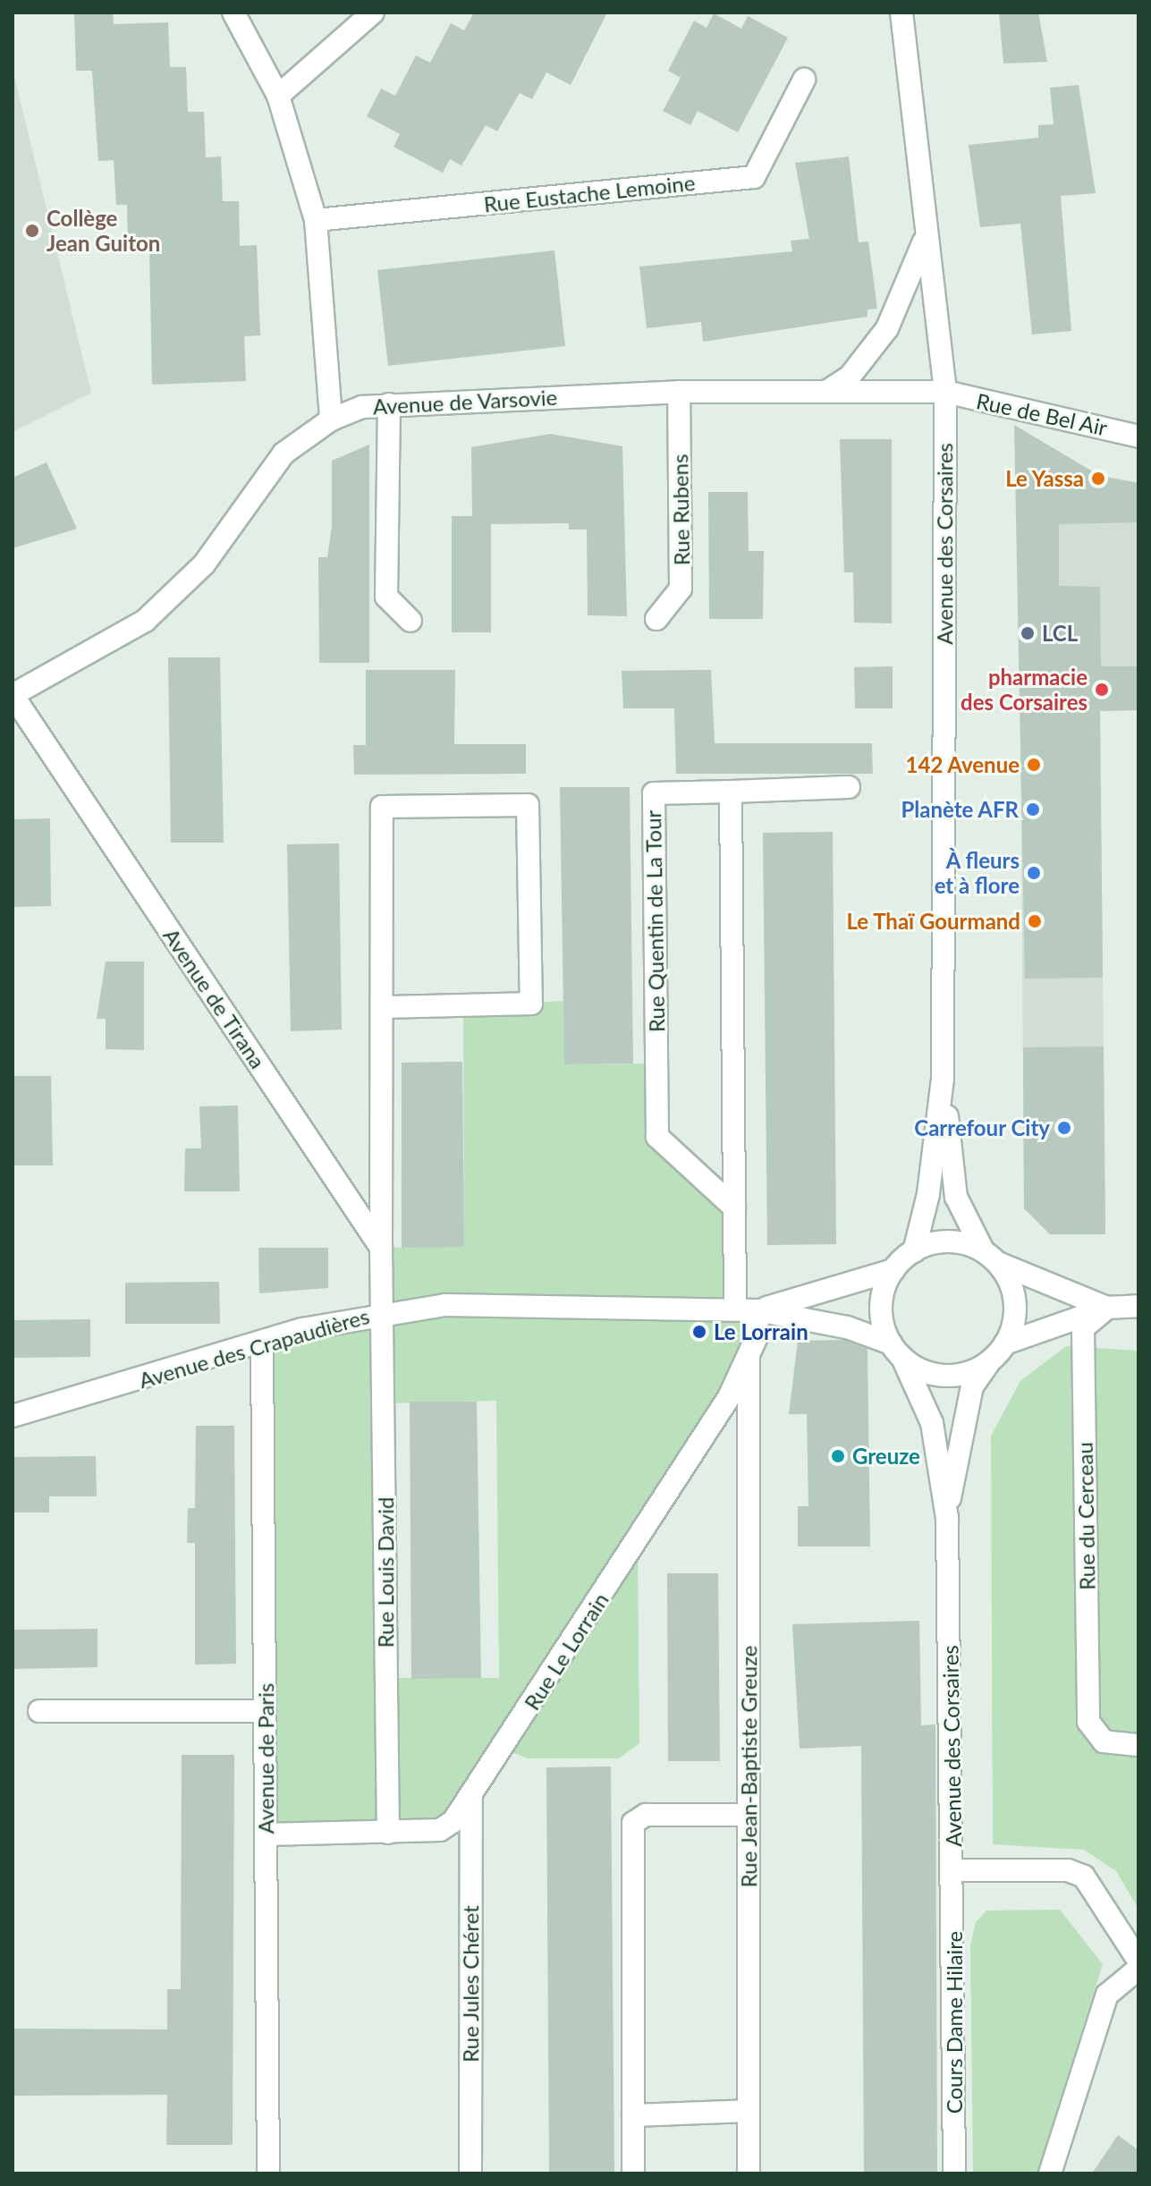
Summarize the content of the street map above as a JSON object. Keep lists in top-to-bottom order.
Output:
{
  "streets": {
    "street": [
      "Rue Eustache Lemoine",
      "Avenue de Varsovie",
      "Rue de Bel Air",
      "Rue Rubens",
      "Avenue des Corsaires",
      "Rue Quentin de La Tour",
      "Avenue de Tirana",
      "Avenue des Crapaudières",
      "Rue du Cerceau",
      "Rue Louis David",
      "Rue Le Lorrain",
      "Avenue de Paris",
      "Rue Jean-Baptiste Greuze",
      "Rue Jules Chéret",
      "Cours Dame Hilaire"
    ]
  },
  "crossings": [
    ["Avenue de Varsovie", "Rue de Bel Air"],
    ["Avenue de Varsovie", "Rue Rubens"],
    ["Avenue de Varsovie", "Avenue des Corsaires"],
    ["Avenue de Varsovie", "Avenue de Tirana"],
    ["Rue de Bel Air", "Avenue des Corsaires"],
    ["Avenue des Corsaires", "Avenue des Crapaudières"],
    ["Avenue des Corsaires", "Cours Dame Hilaire"],
    ["Avenue des Crapaudières", "Rue Louis David"],
    ["Avenue des Crapaudières", "Rue Le Lorrain"],
    ["Avenue des Crapaudières", "Avenue de Paris"],
    ["Rue Louis David", "Rue Le Lorrain"],
    ["Rue Le Lorrain", "Avenue de Paris"],
    ["Rue Le Lorrain", "Rue Jean-Baptiste Greuze"],
    ["Rue Le Lorrain", "Rue Jules Chéret"]
  ],
  "places": [
    "Collège Jean Guiton",
    "Le Yassa",
    "LCL",
    "pharmacie des Corsaires",
    "142 Avenue",
    "Planète AFR",
    "À fleurs et à flore",
    "Le Thaï Gourmand",
    "Carrefour City",
    "Le Lorrain",
    "Greuze"
  ]
}
